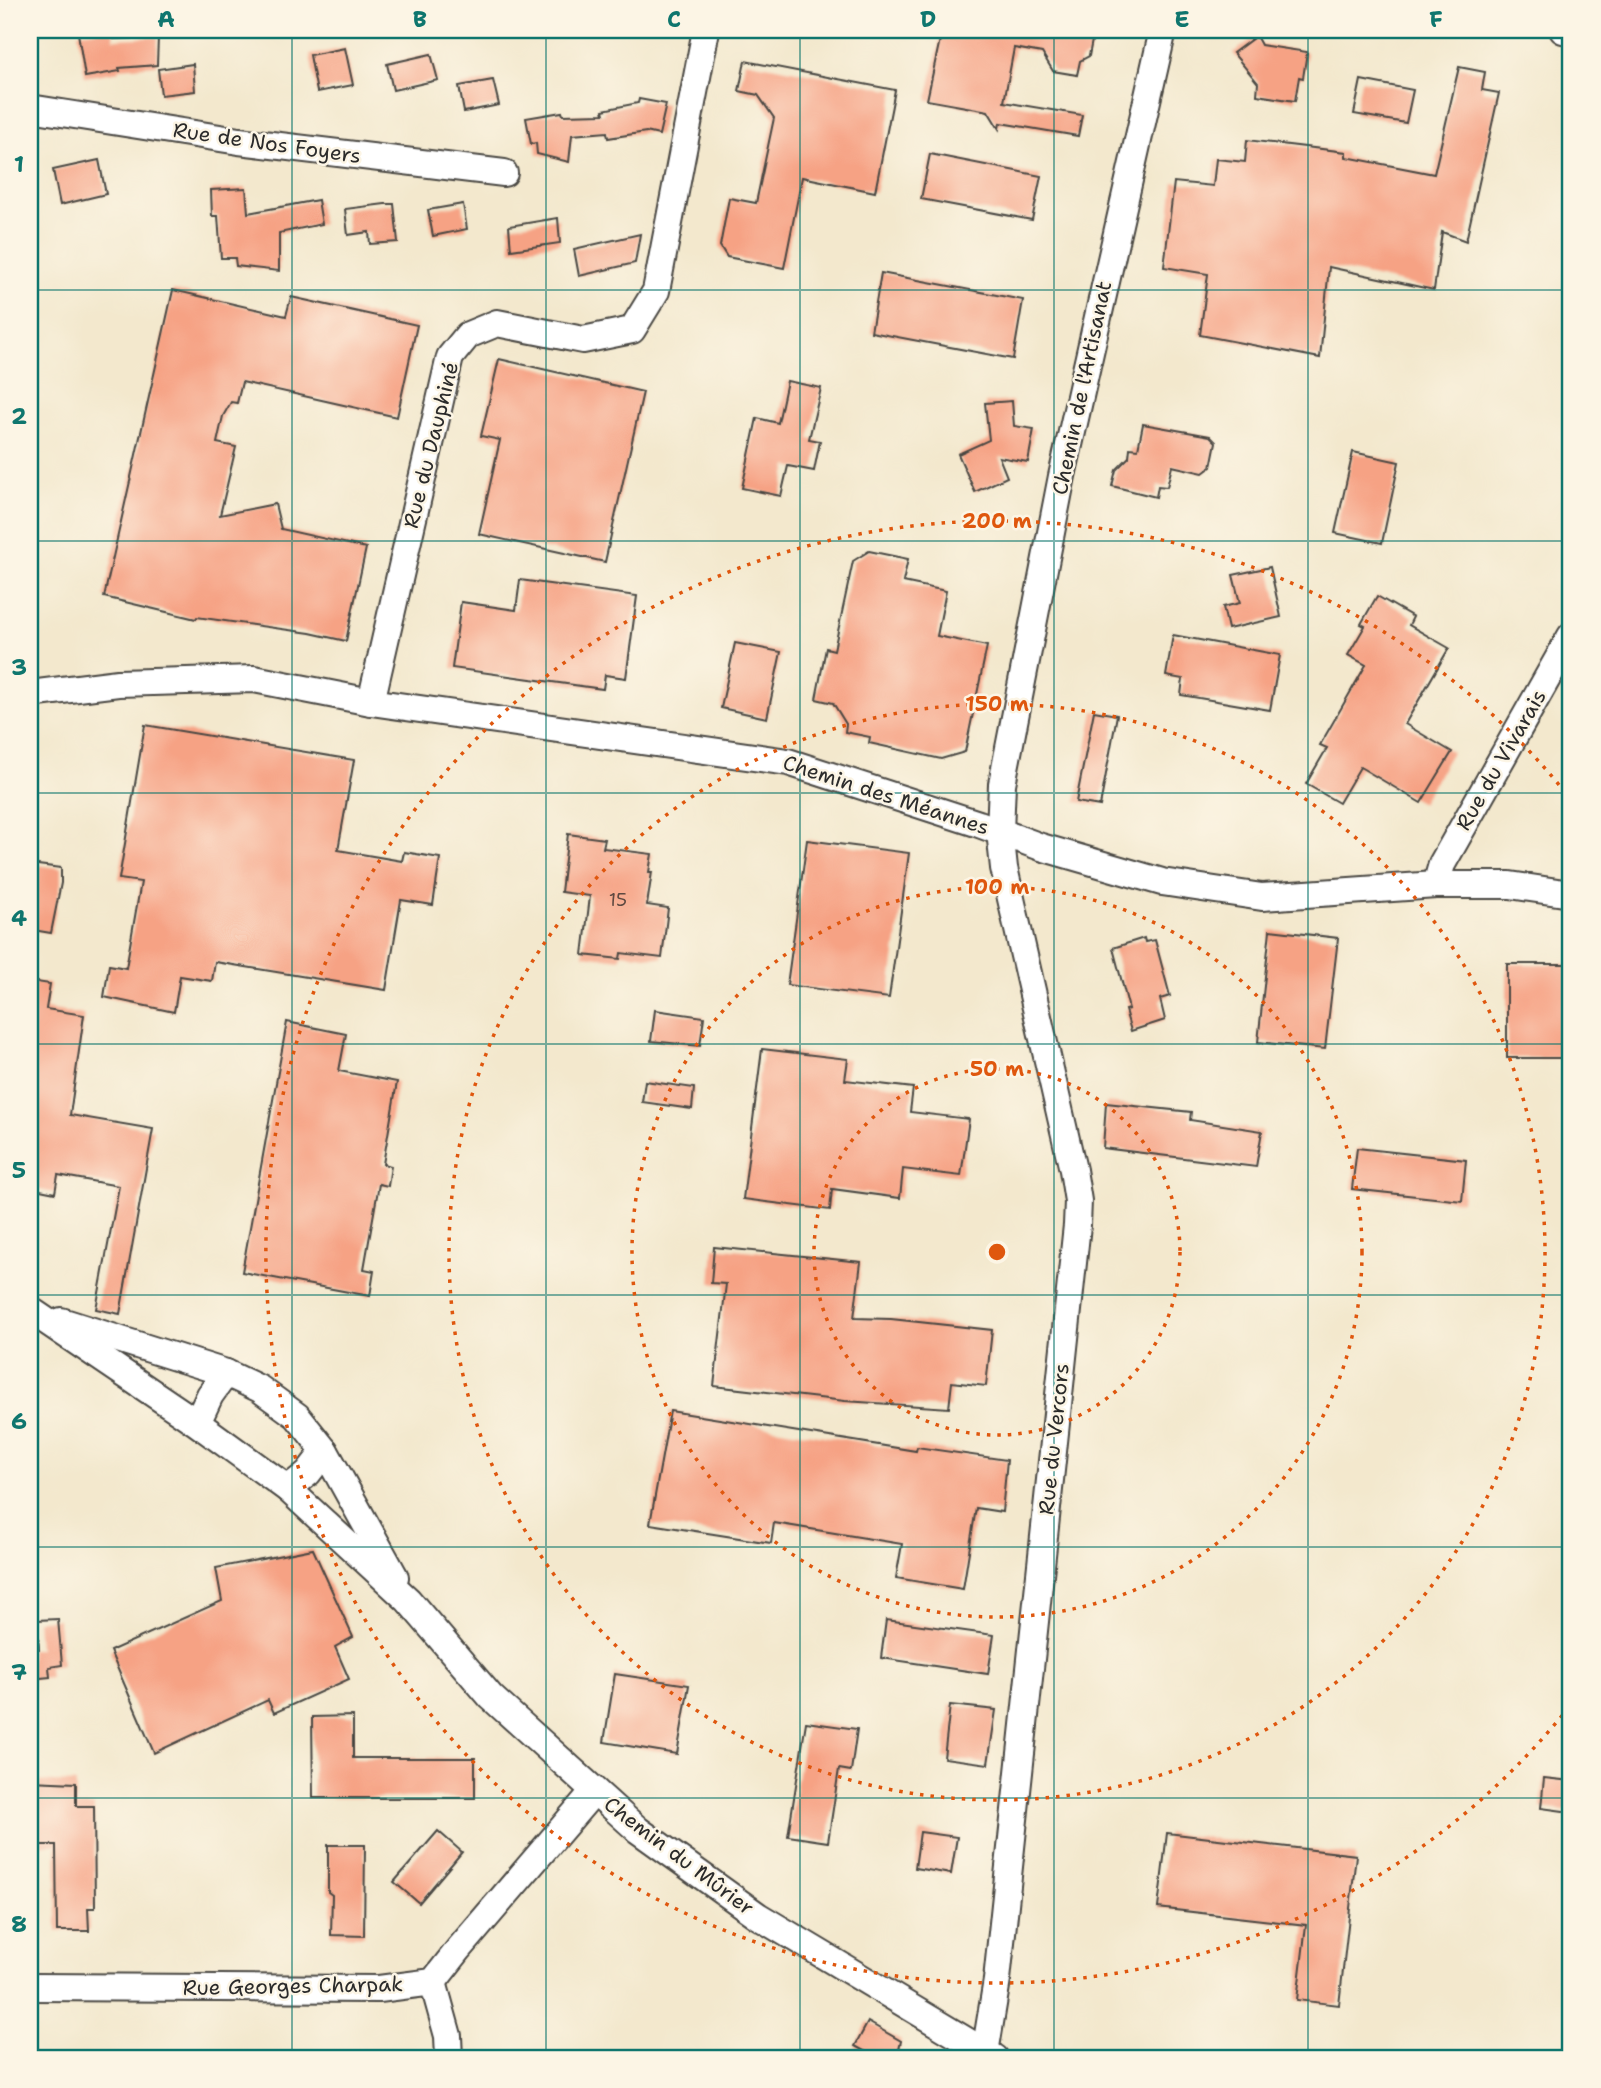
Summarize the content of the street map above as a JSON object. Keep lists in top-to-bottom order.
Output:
{
  "streets": {
    "street": [
      "Rue de Nos Foyers",
      "Chemin de l'Artisanat",
      "Rue du Dauphiné",
      "Rue du Vivarais",
      "Chemin des Méannes",
      "Rue du Vercors",
      "Chemin du Mûrier",
      "Rue Georges Charpak"
    ]
  },
  "crossings": [
    ["Chemin de l'Artisanat", "Chemin des Méannes"],
    ["Chemin de l'Artisanat", "Rue du Vercors"],
    ["Rue du Dauphiné", "Chemin des Méannes"],
    ["Rue du Vivarais", "Chemin des Méannes"],
    ["Chemin des Méannes", "Rue du Vercors"],
    ["Rue du Vercors", "Chemin du Mûrier"],
    ["Chemin du Mûrier", "Rue Georges Charpak"]
  ],
  "house_numbers": ["15"],
  "grid": {
    "columns": [
      "A",
      "B",
      "C",
      "D",
      "E",
      "F"
    ],
    "rows": [
      "1",
      "2",
      "3",
      "4",
      "5",
      "6",
      "7",
      "8"
    ]
  },
  "rings": [
    "200 m",
    "150 m",
    "100 m",
    "50 m"
  ]
}
